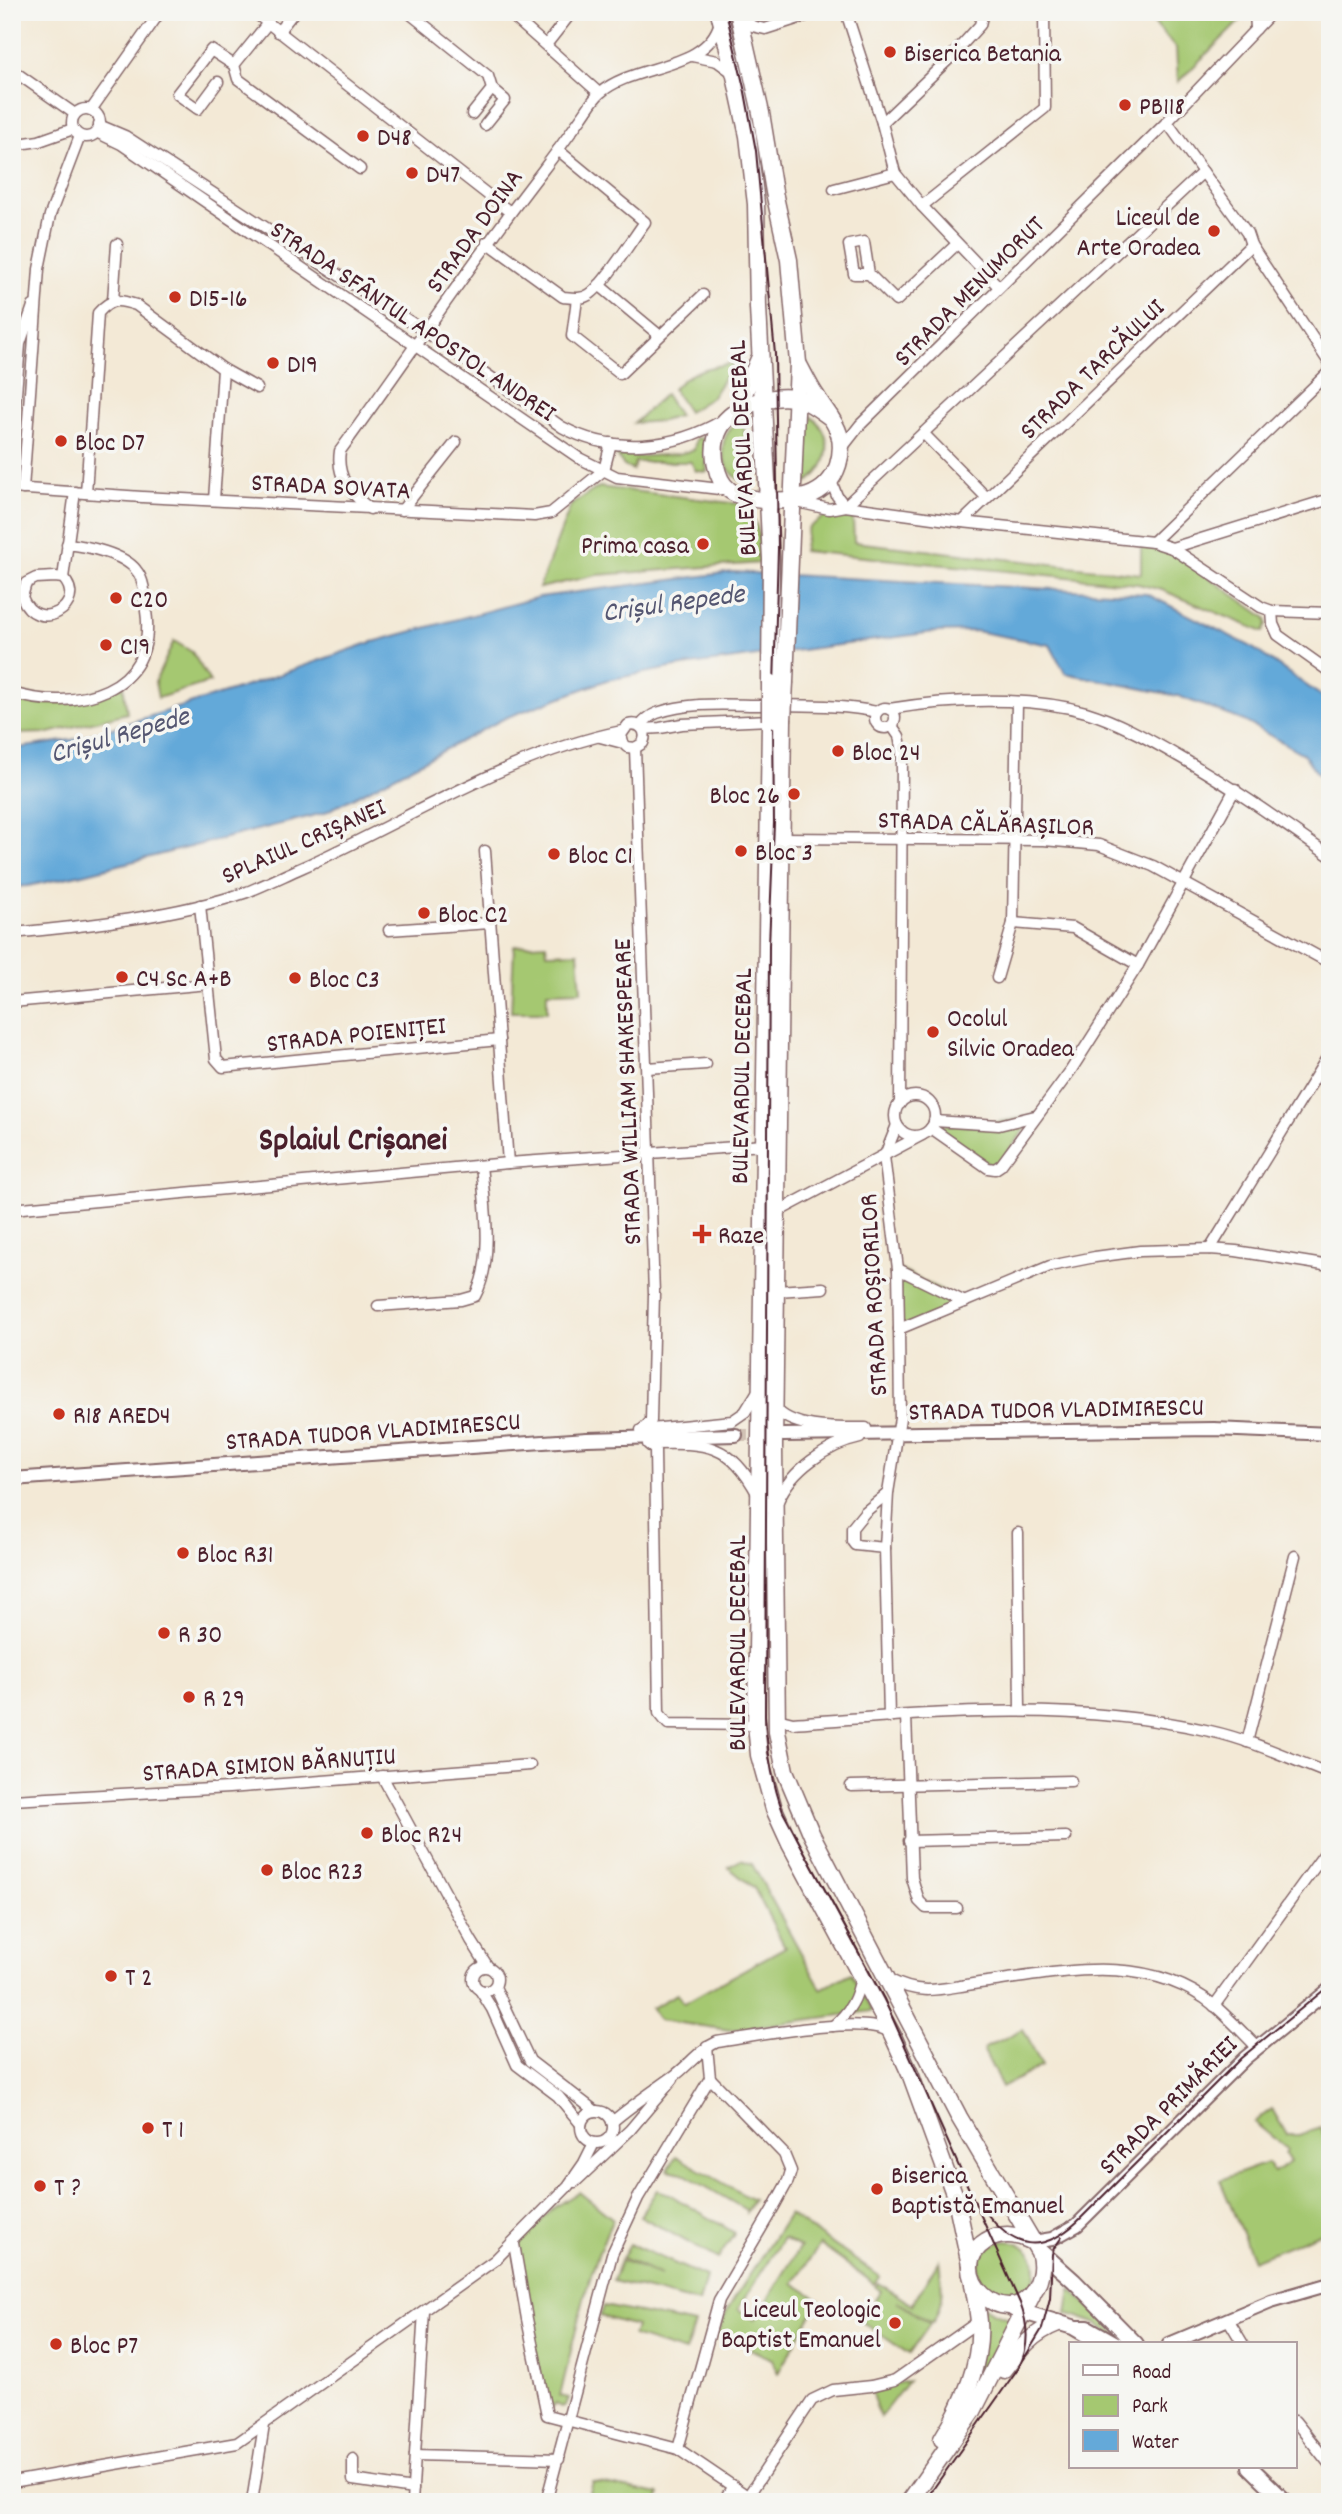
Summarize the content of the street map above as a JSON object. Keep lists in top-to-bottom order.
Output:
{
  "streets": {
    "main road": ["BULEVARDUL DECEBAL"],
    "street": [
      "STRADA DOINA",
      "STRADA MENUMORUT",
      "STRADA SFÂNTUL APOSTOL ANDREI",
      "STRADA TARCĂULUI",
      "STRADA SOVATA",
      "STRADA CĂLĂRAȘILOR",
      "SPLAIUL CRIȘANEI",
      "STRADA POIENIȚEI",
      "STRADA WILLIAM SHAKESPEARE",
      "STRADA ROȘIORILOR",
      "STRADA TUDOR VLADIMIRESCU",
      "STRADA SIMION BĂRNUȚIU",
      "STRADA PRIMĂRIEI"
    ]
  },
  "crossings": [
    ["STRADA DOINA", "STRADA SFÂNTUL APOSTOL ANDREI"],
    ["STRADA DOINA", "STRADA SOVATA"],
    ["STRADA SFÂNTUL APOSTOL ANDREI", "STRADA SOVATA"],
    ["BULEVARDUL DECEBAL", "STRADA CĂLĂRAȘILOR"],
    ["BULEVARDUL DECEBAL", "SPLAIUL CRIȘANEI"],
    ["BULEVARDUL DECEBAL", "STRADA PRIMĂRIEI"],
    ["SPLAIUL CRIȘANEI", "STRADA WILLIAM SHAKESPEARE"],
    ["STRADA ROȘIORILOR", "STRADA TUDOR VLADIMIRESCU"]
  ],
  "districts": ["Splaiul Crișanei"],
  "water": ["Crișul Repede"],
  "places": {
    "other": [
      "Biserica Betania",
      "PB118",
      "D48",
      "D47",
      "Liceul de Arte Oradea",
      "D15-16",
      "D19",
      "Bloc D7",
      "Prima casa",
      "C20",
      "C19",
      "Bloc 24",
      "Bloc 26",
      "Bloc 3",
      "Bloc C1",
      "Bloc C2",
      "C4 Sc A+B",
      "Bloc C3",
      "Ocolul Silvic Oradea",
      "R18 ARED4",
      "Bloc R31",
      "R 30",
      "R 29",
      "Bloc R24",
      "Bloc R23",
      "T 2",
      "T 1",
      "T ?",
      "Biserica Baptistă Emanuel",
      "Liceul Teologic Baptist Emanuel",
      "Bloc P7"
    ],
    "health": ["Raze"]
  },
  "legend": ["Road", "Park", "Water"]
}
